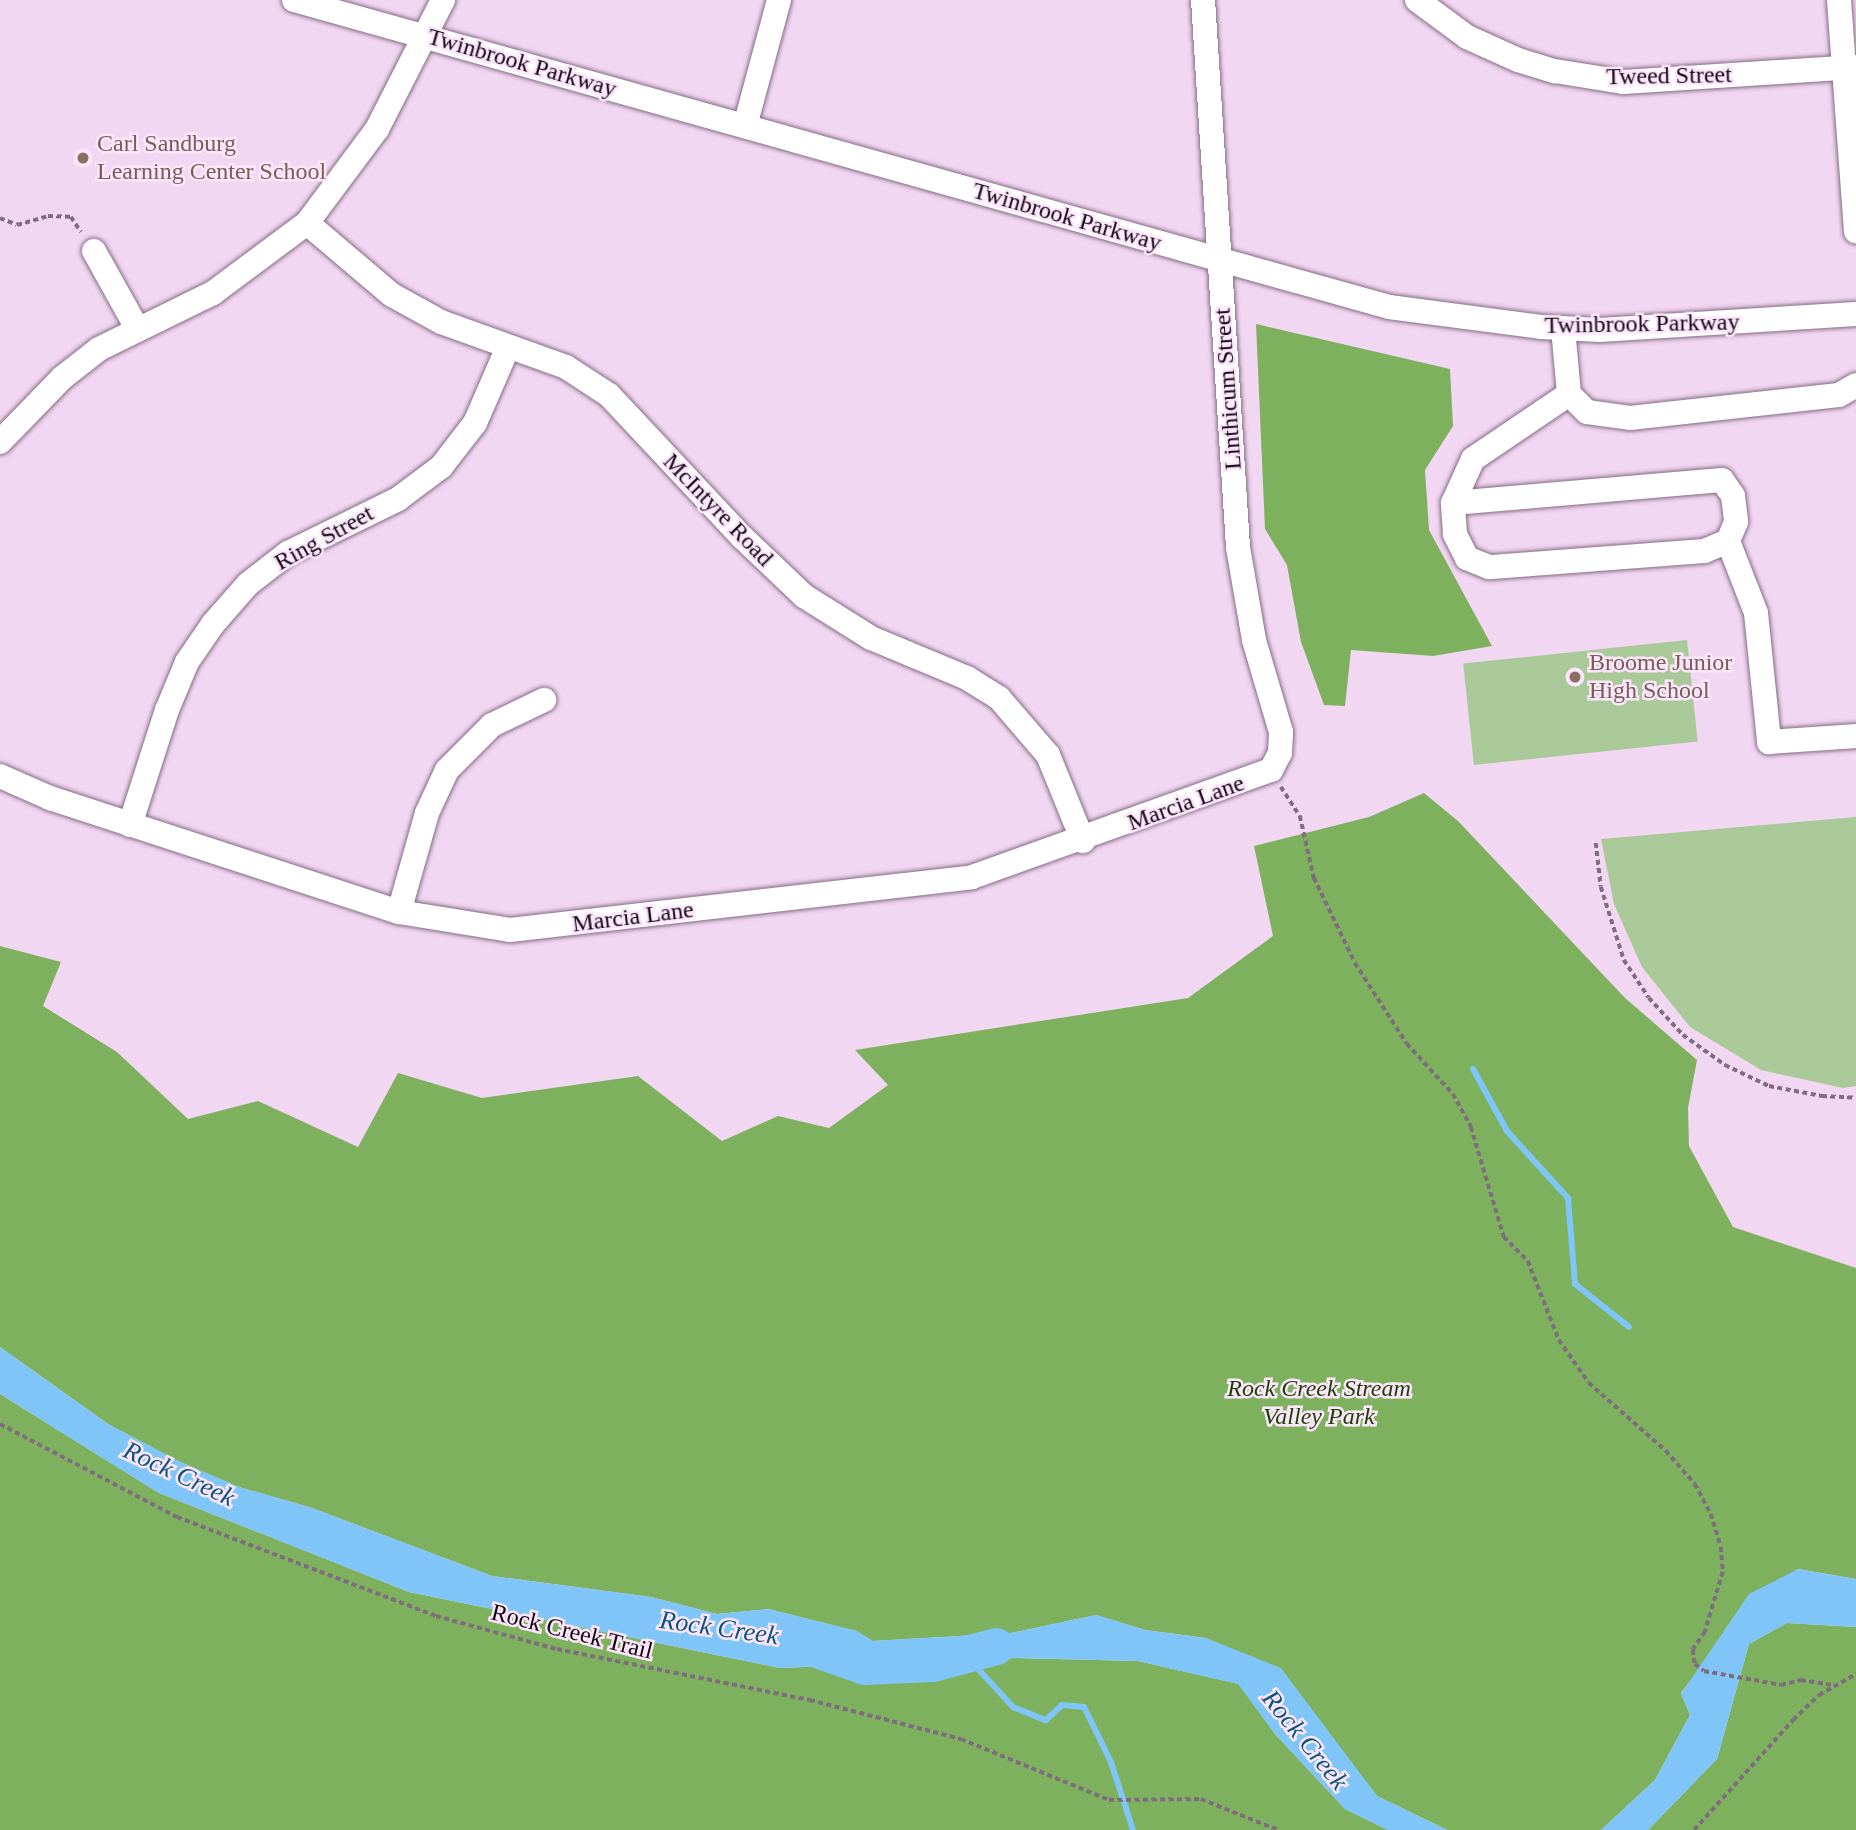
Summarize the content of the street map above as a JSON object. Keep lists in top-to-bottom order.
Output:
{
  "streets": {
    "street": [
      "Twinbrook Parkway",
      "Tweed Street",
      "Linthicum Street",
      "McIntyre Road",
      "Ring Street",
      "Marcia Lane"
    ],
    "path": ["Rock Creek Trail"]
  },
  "crossings": [
    ["Twinbrook Parkway", "Linthicum Street"],
    ["Linthicum Street", "Marcia Lane"],
    ["McIntyre Road", "Ring Street"],
    ["McIntyre Road", "Marcia Lane"],
    ["Ring Street", "Marcia Lane"]
  ],
  "water": ["Rock Creek"],
  "parks": ["Rock Creek Stream Valley Park"],
  "places": ["Carl Sandburg Learning Center School", "Broome Junior High School"]
}
